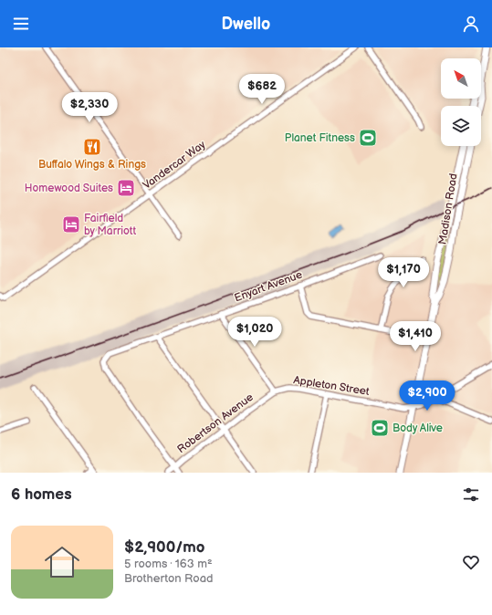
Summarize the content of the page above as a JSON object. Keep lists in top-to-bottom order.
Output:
{
  "streets": {
    "main road": ["Madison Road"],
    "street": [
      "Vandercar Way",
      "Enyart Avenue",
      "Appleton Street",
      "Robertson Avenue"
    ]
  },
  "crossings": [
    ["Madison Road", "Appleton Street"],
    ["Enyart Avenue", "Robertson Avenue"],
    ["Appleton Street", "Robertson Avenue"]
  ],
  "places": {
    "sports": ["Planet Fitness", "Body Alive"],
    "restaurant": ["Buffalo Wings & Rings"],
    "hotel": ["Homewood Suites", "Fairfield by Marriott"]
  },
  "north": "top left",
  "page": {
    "header": "Dwello",
    "price": [
      "$682",
      "$2,330",
      "$1,170",
      "$1,020",
      "$1,410",
      "$2,900"
    ],
    "heading": "6 homes",
    "list": [
      {
        "name": "$2,900/mo",
        "note": "5 rooms · 163 m² · Brotherton Road"
      }
    ]
  }
}
